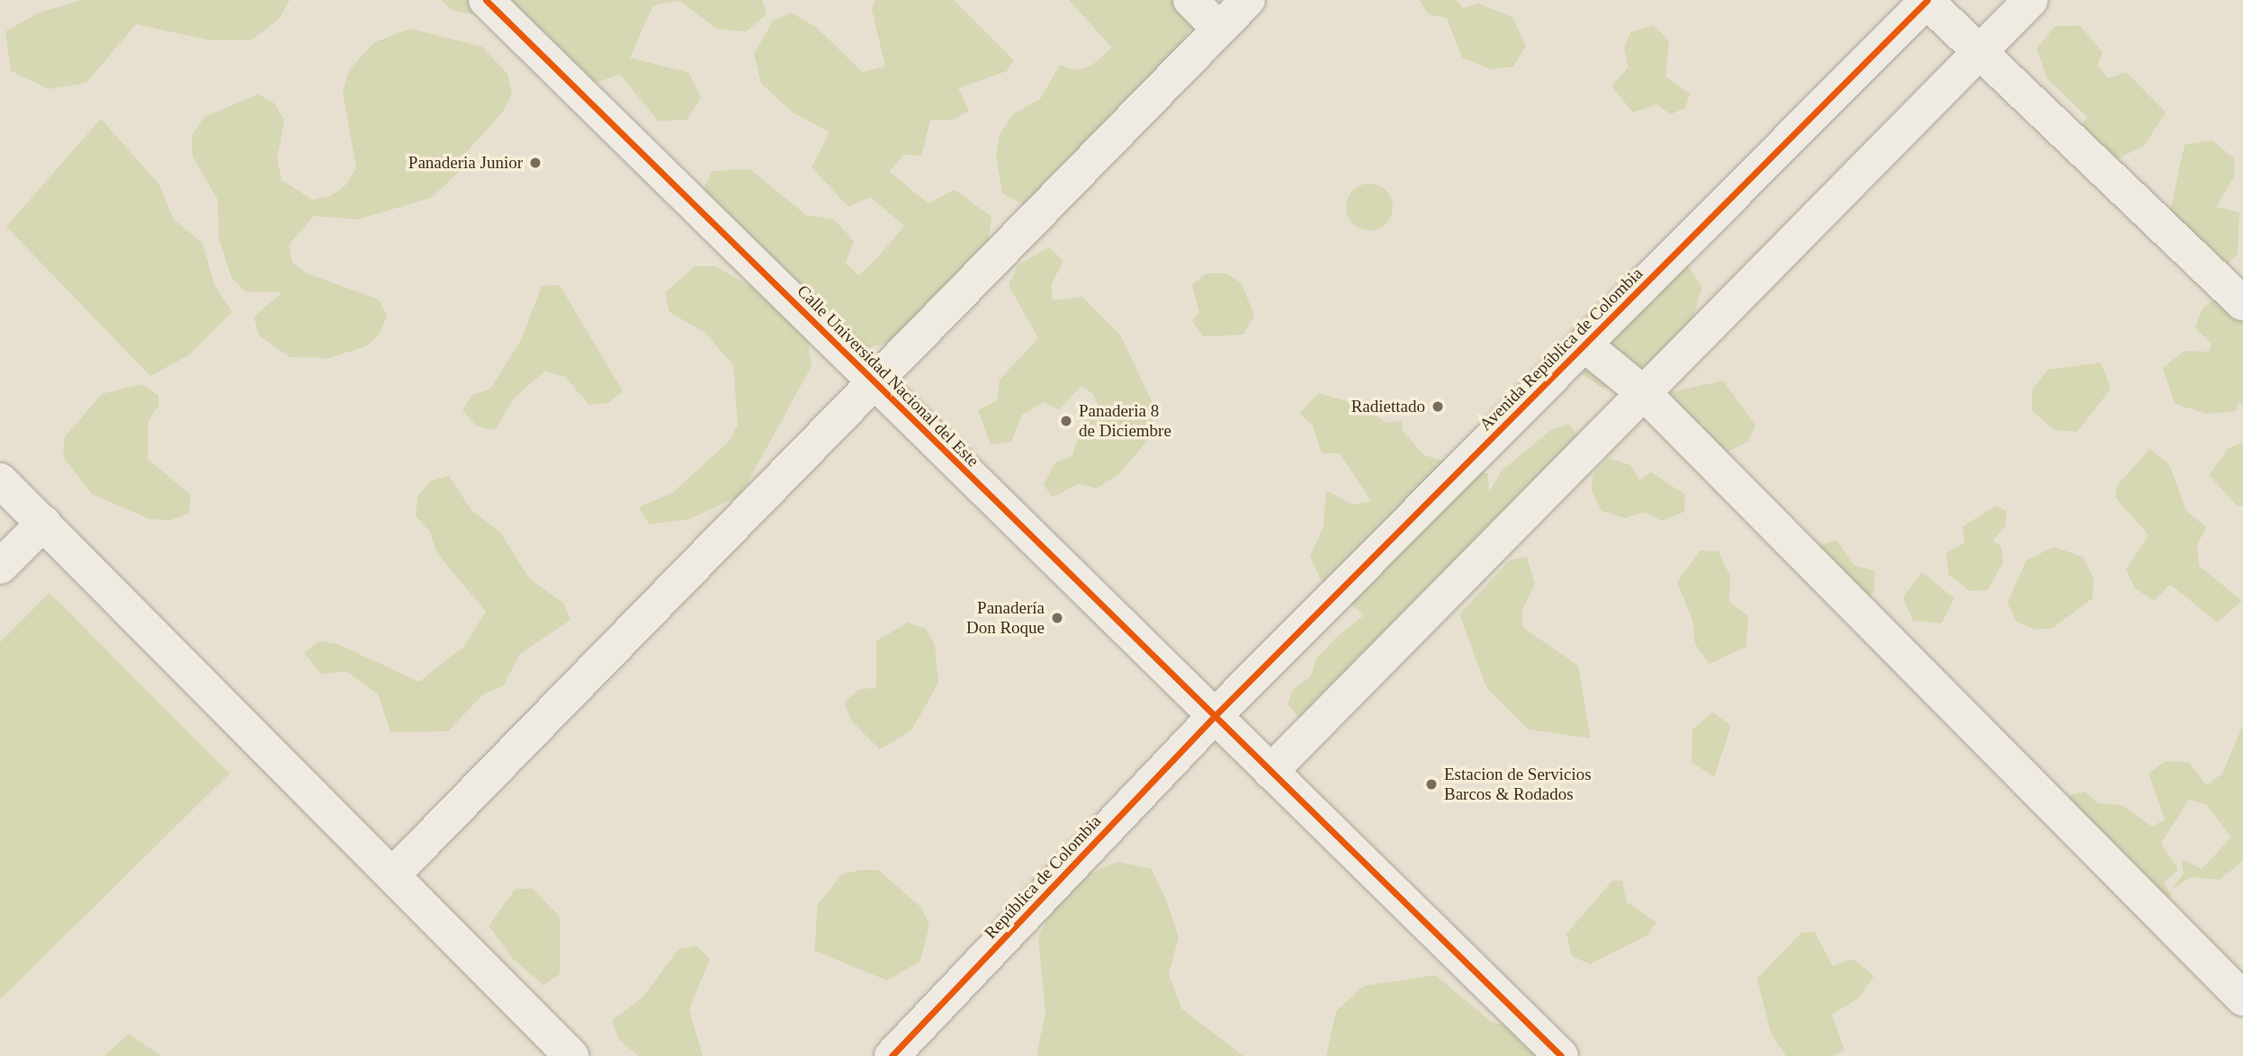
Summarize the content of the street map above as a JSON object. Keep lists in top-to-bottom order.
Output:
{
  "streets": {
    "street": ["Avenida República de Colombia", "Calle Universidad Nacional del Este", "República de Colombia"]
  },
  "crossings": [
    ["Avenida República de Colombia", "Calle Universidad Nacional del Este"],
    ["Avenida República de Colombia", "República de Colombia"],
    ["Calle Universidad Nacional del Este", "República de Colombia"]
  ],
  "places": [
    "Panaderia Junior",
    "Radiettado",
    "Panaderia 8 de Diciembre",
    "Panadería Don Roque",
    "Estacion de Servicios Barcos & Rodados"
  ]
}
